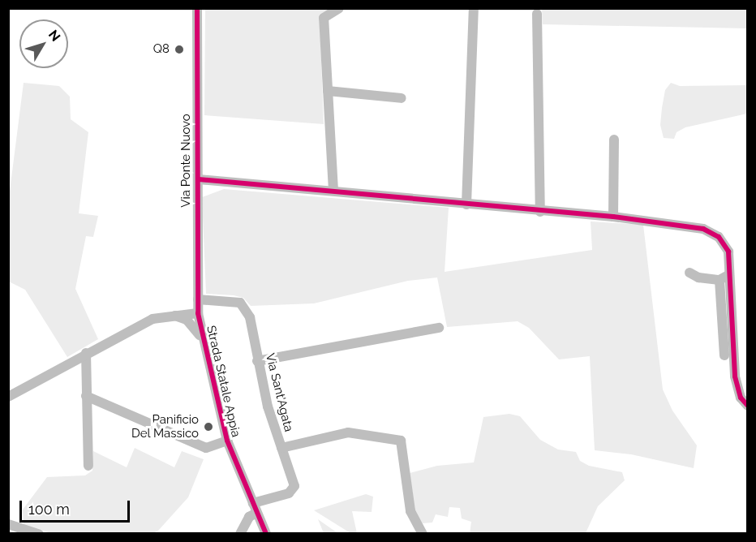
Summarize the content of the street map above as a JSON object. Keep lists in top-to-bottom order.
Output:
{
  "streets": {
    "street": ["Via Ponte Nuovo", "Strada Statale Appia", "Via Sant'Agata"]
  },
  "crossings": [
    ["Via Ponte Nuovo", "Strada Statale Appia"],
    ["Via Ponte Nuovo", "Via Sant'Agata"],
    ["Strada Statale Appia", "Via Sant'Agata"]
  ],
  "places": ["Q8", "Panificio Del Massico"],
  "scale_bar": "100 m",
  "north": "top right"
}
